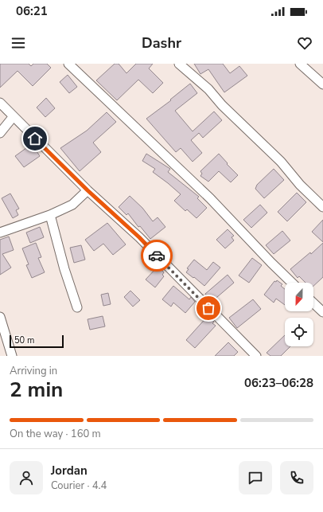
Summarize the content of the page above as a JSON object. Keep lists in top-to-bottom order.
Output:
{
  "scale_bar": "50 m",
  "north": "bottom",
  "page": {
    "status": "06:21",
    "header": "Dashr",
    "scale": "50 m",
    "heading": ["2 min", "Arriving in", "06:23–06:28"],
    "panel": ["Jordan", "Courier · 4.4"],
    "bar": "On the way · 160 m"
  }
}
